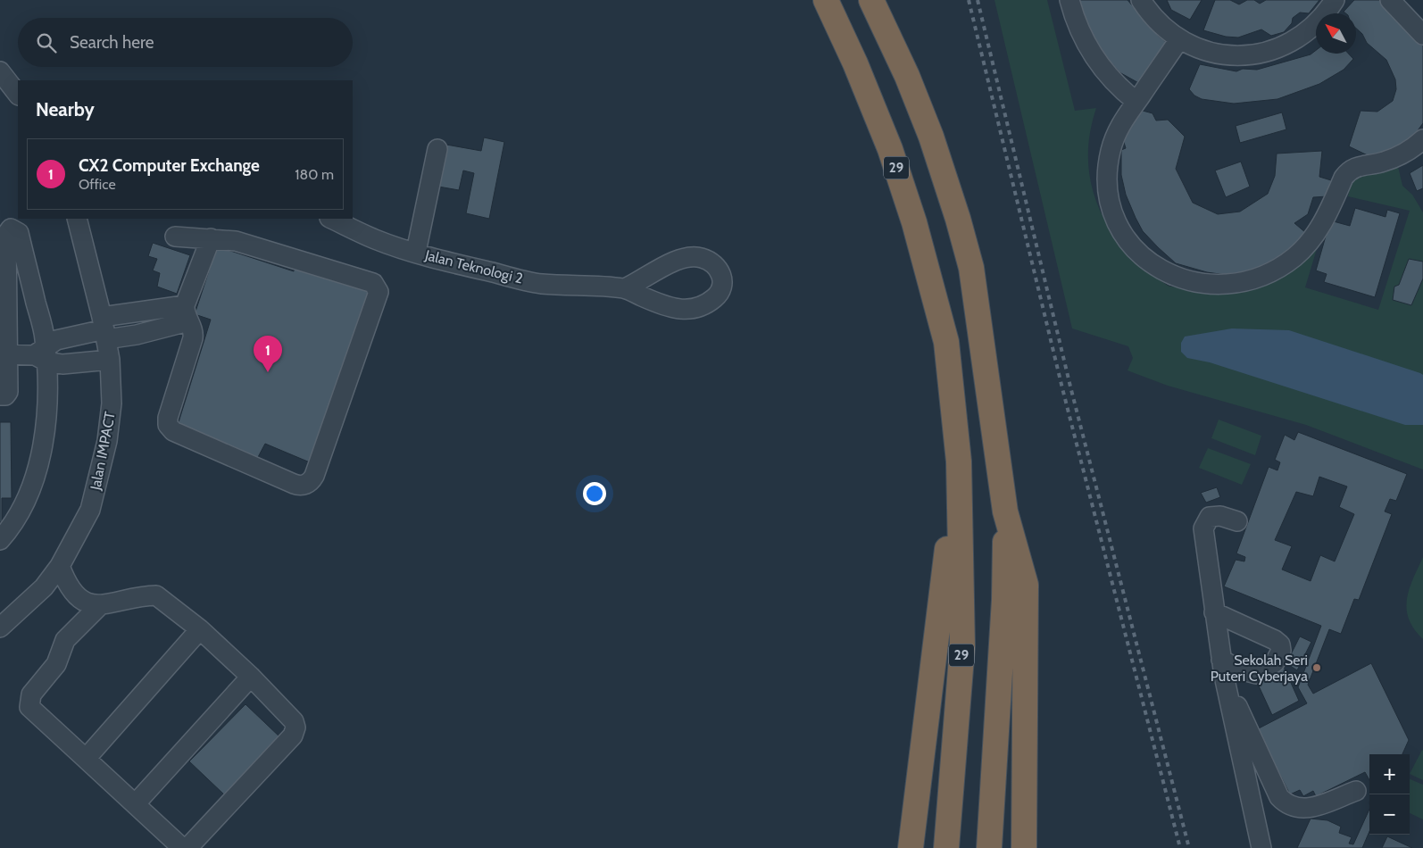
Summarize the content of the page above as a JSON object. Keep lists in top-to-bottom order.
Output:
{
  "streets": {
    "highway": ["29"],
    "street": ["Jalan Teknologi 2", "Jalan IMPACT"]
  },
  "places": ["Sekolah Seri Puteri Cyberjaya"],
  "north": "top left",
  "page": {
    "search": "Search here",
    "heading": "Nearby",
    "list": [
      {
        "mark": "1",
        "name": "CX2 Computer Exchange",
        "note": "Office",
        "value": "180 m"
      }
    ],
    "pins": "1",
    "map_buttons": ["+", "−"]
  }
}
